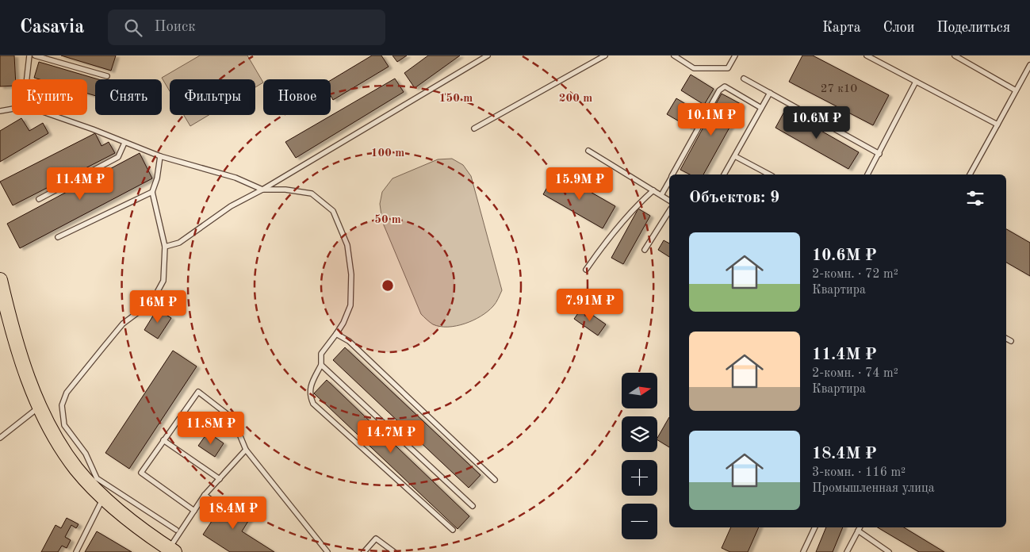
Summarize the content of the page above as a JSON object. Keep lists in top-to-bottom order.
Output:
{
  "house_numbers": ["27 к10"],
  "north": "right",
  "page": {
    "header": "Casavia",
    "search": "Поиск",
    "nav": ["Карта", "Слои", "Поделиться"],
    "chip": [
      "Купить",
      "Снять",
      "Фильтры",
      "Новое"
    ],
    "price": [
      "10.1M ₽",
      "10.6M ₽",
      "11.4M ₽",
      "15.9M ₽",
      "7.91M ₽",
      "16M ₽",
      "11.8M ₽",
      "14.7M ₽",
      "18.4M ₽"
    ],
    "heading": "Объектов: 9",
    "list": [
      {
        "name": "10.6M ₽",
        "note": "2-комн. · 72 m² · Квартира"
      },
      {
        "name": "11.4M ₽",
        "note": "2-комн. · 74 m² · Квартира"
      },
      {
        "name": "18.4M ₽",
        "note": "3-комн. · 116 m² · Промышленная улица"
      }
    ],
    "map_buttons": ["+", "−"]
  },
  "rings": [
    "200 m",
    "150 m",
    "100 m",
    "50 m"
  ]
}
